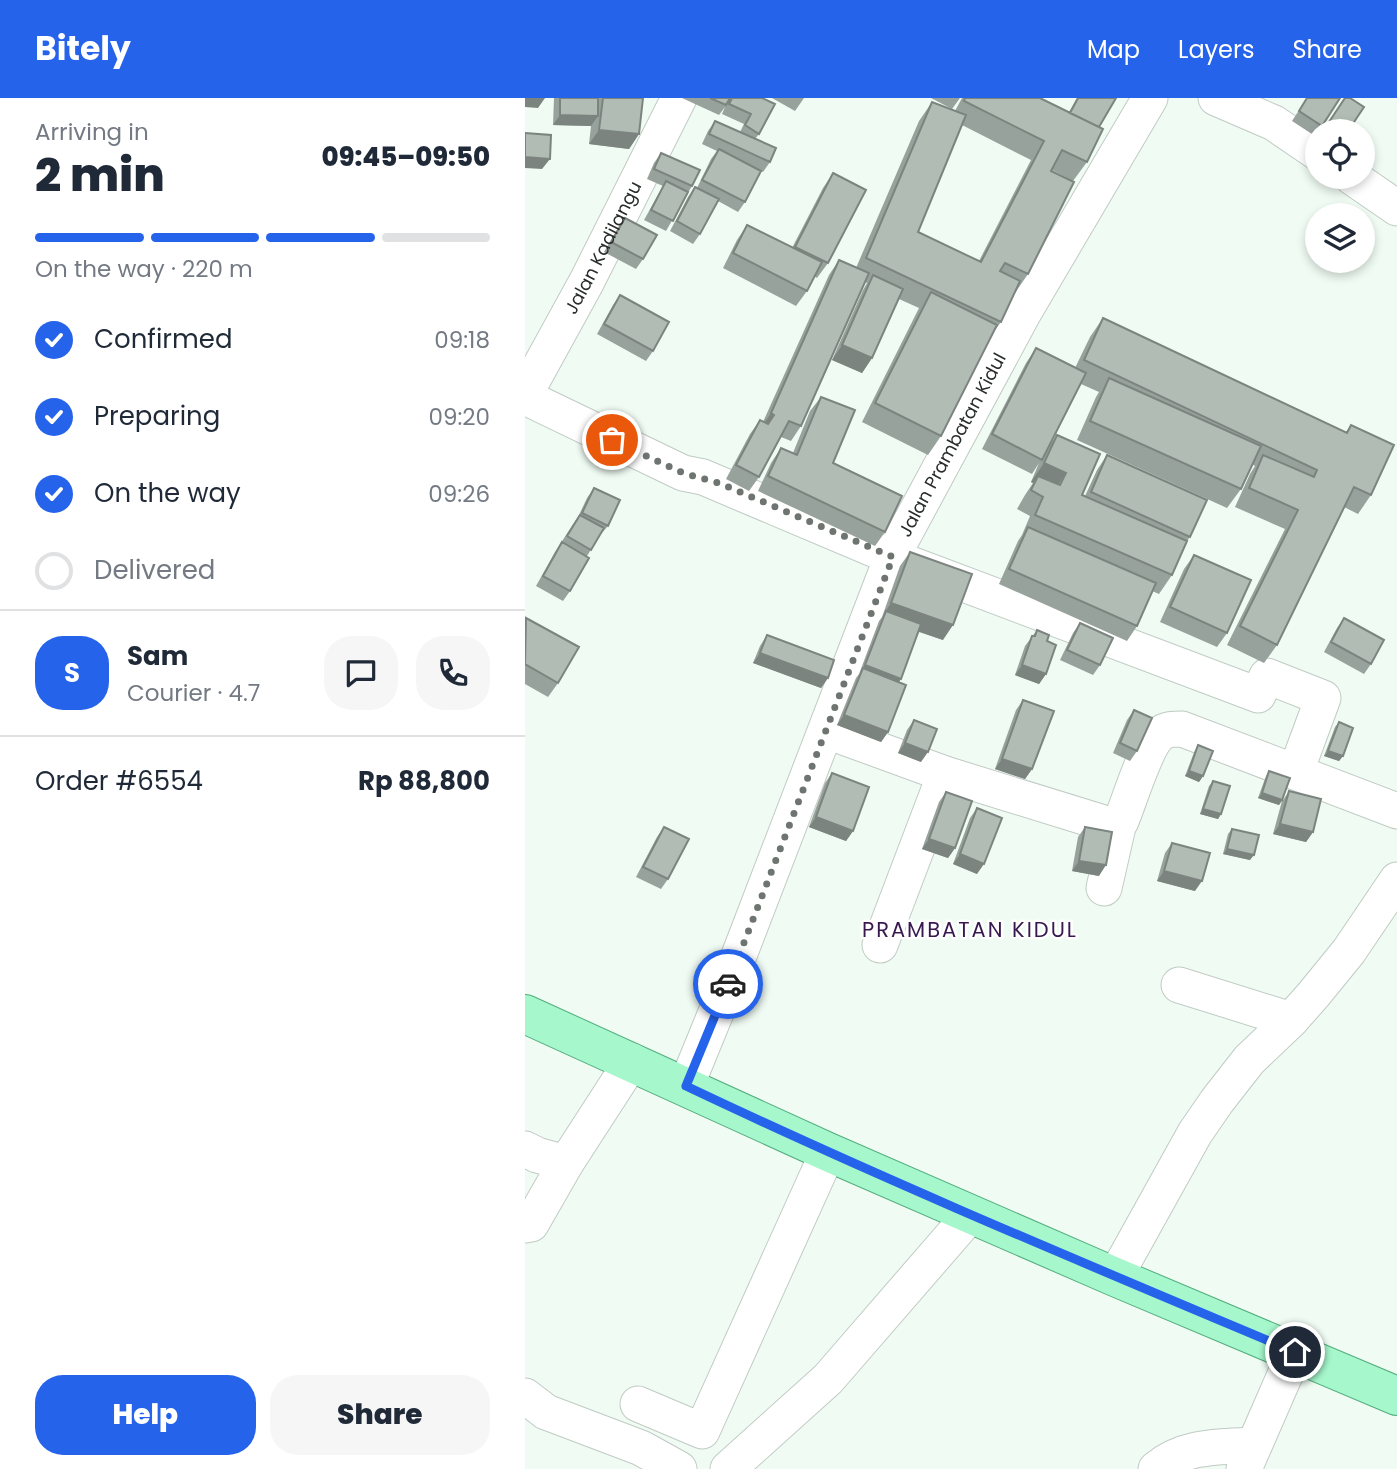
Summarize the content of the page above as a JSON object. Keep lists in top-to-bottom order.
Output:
{
  "streets": {
    "street": ["Jalan Kadilangu", "Jalan Prambatan Kidul"]
  },
  "districts": ["PRAMBATAN KIDUL"],
  "page": {
    "header": "Bitely",
    "nav": ["Map", "Layers", "Share"],
    "heading": ["2 min", "Arriving in", "09:45–09:50"],
    "panel": [
      "Sam",
      "Courier · 4.7",
      "Order #6554",
      "Rp 88,800"
    ],
    "bar": "On the way · 220 m",
    "list": [
      ["Confirmed", "09:18"],
      ["Preparing", "09:20"],
      ["On the way", "09:26"],
      "Delivered"
    ],
    "round": "S",
    "buttons": ["Help", "Share"]
  }
}
